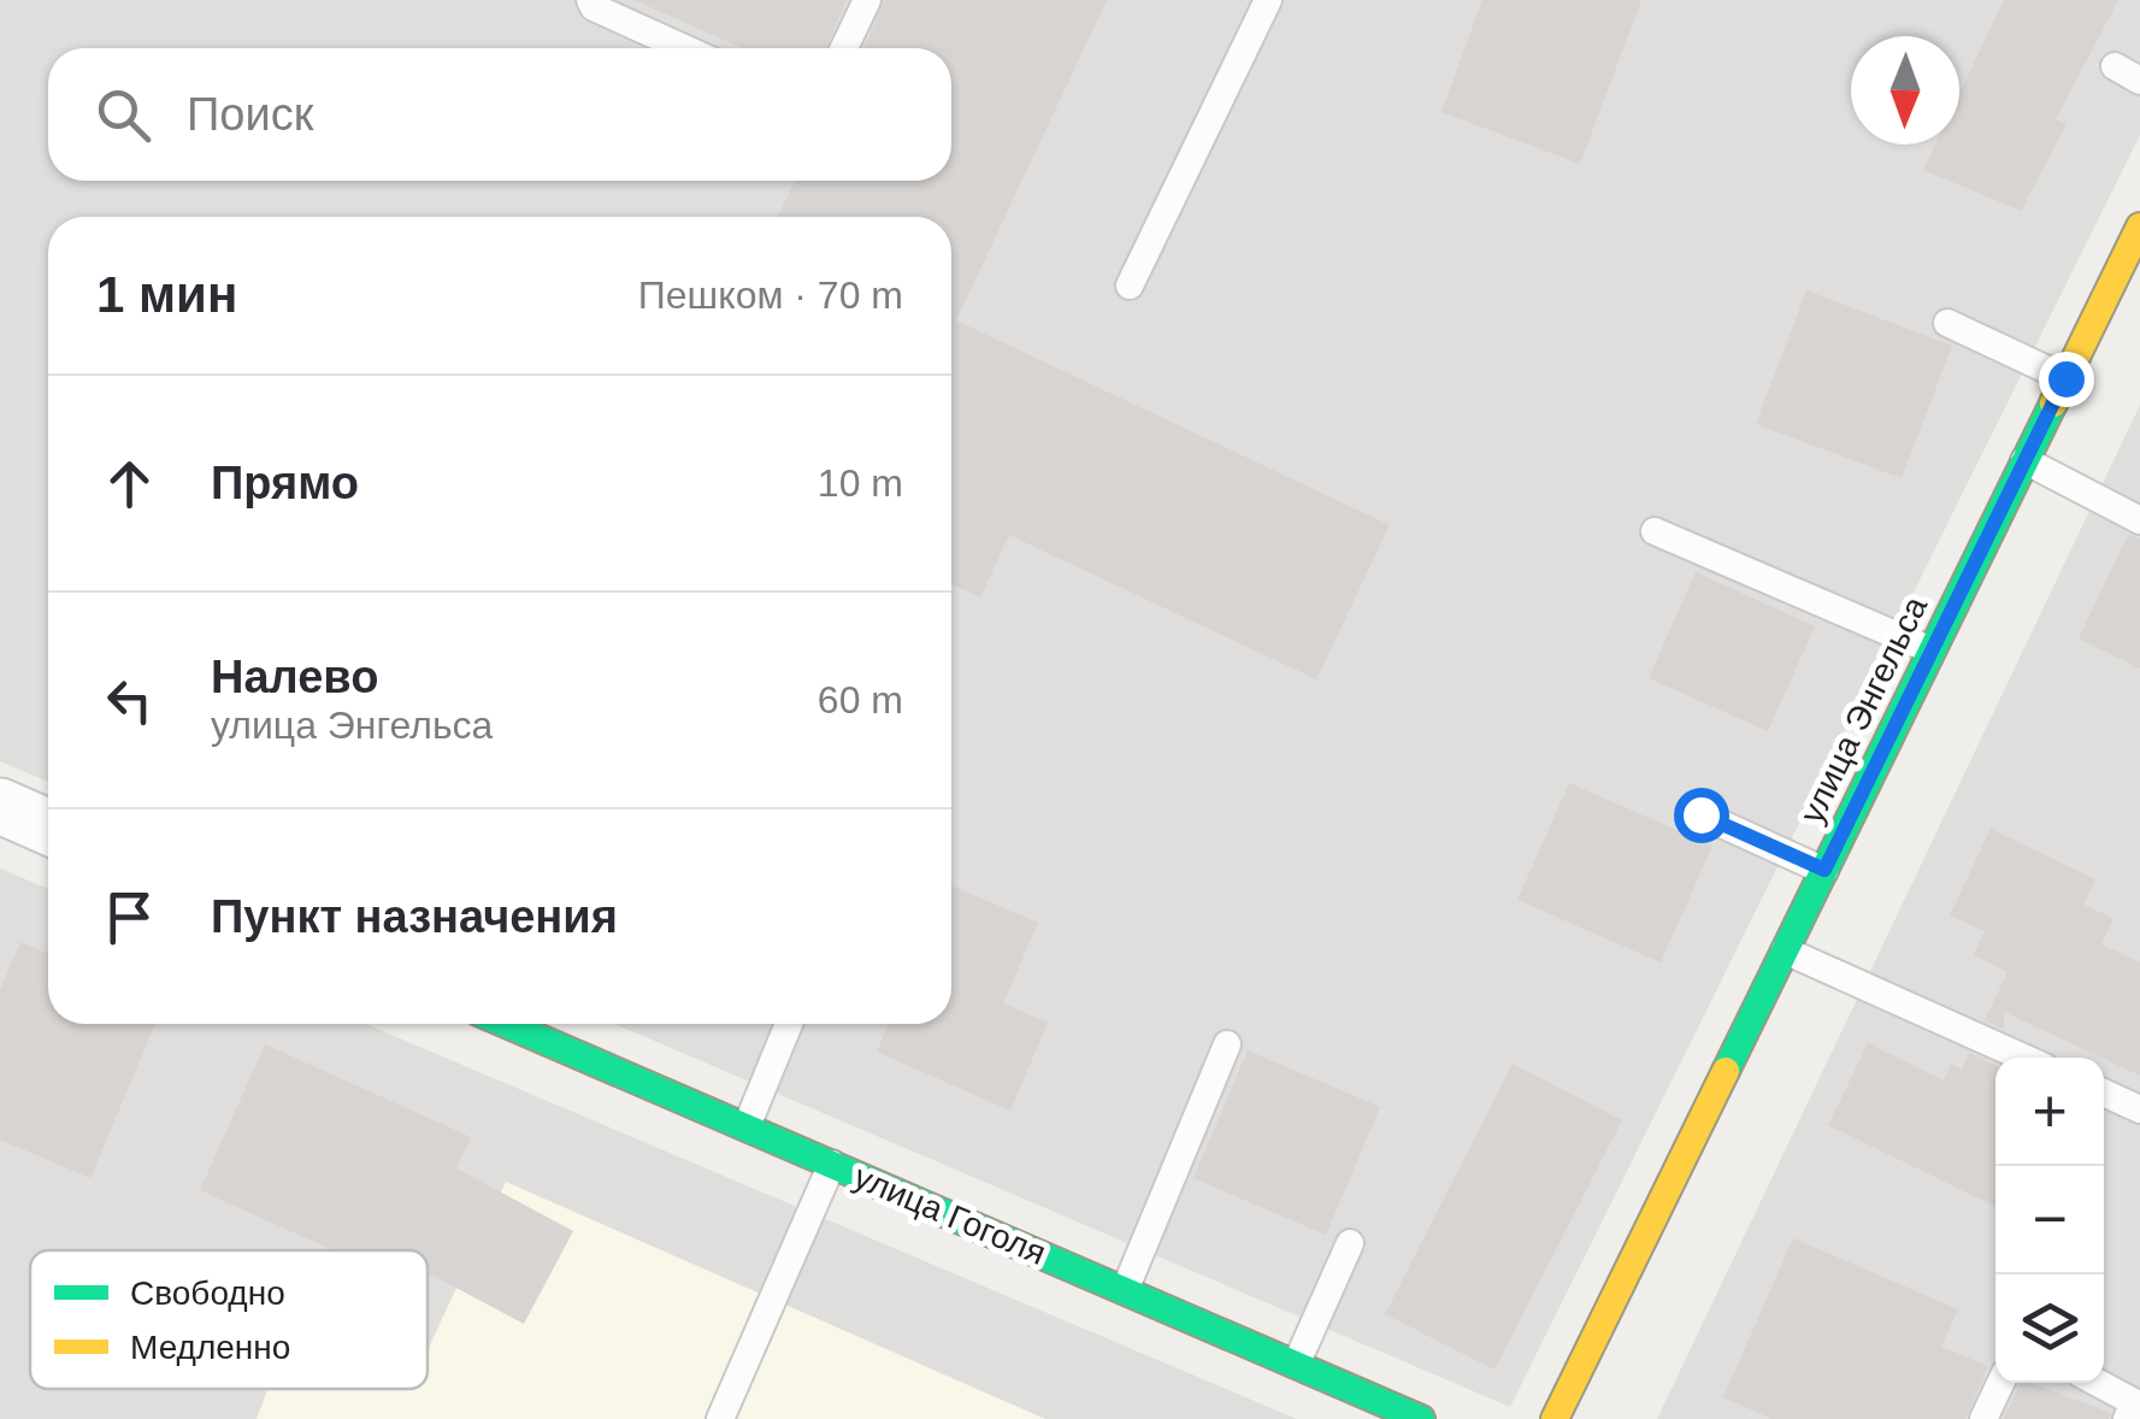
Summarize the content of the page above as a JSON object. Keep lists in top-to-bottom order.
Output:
{
  "streets": {
    "street": ["улица Энгельса", "улица Гоголя"]
  },
  "legend": ["Свободно", "Медленно"],
  "north": "bottom",
  "page": {
    "search": "Поиск",
    "heading": ["1 мин", "Пешком · 70 m"],
    "list": [
      ["Прямо", "10 m"],
      ["Налево", "улица Энгельса", "60 m"],
      "Пункт назначения"
    ],
    "map_buttons": ["+", "−"]
  }
}
